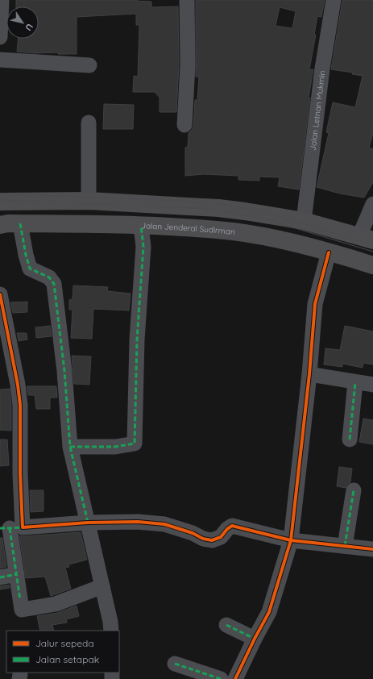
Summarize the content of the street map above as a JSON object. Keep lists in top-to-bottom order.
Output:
{
  "streets": {
    "highway": ["Jalan Jenderal Sudirman"],
    "street": ["Jalan Letnan Mukmin"]
  },
  "legend": ["Jalur sepeda", "Jalan setapak"],
  "north": "bottom right"
}
